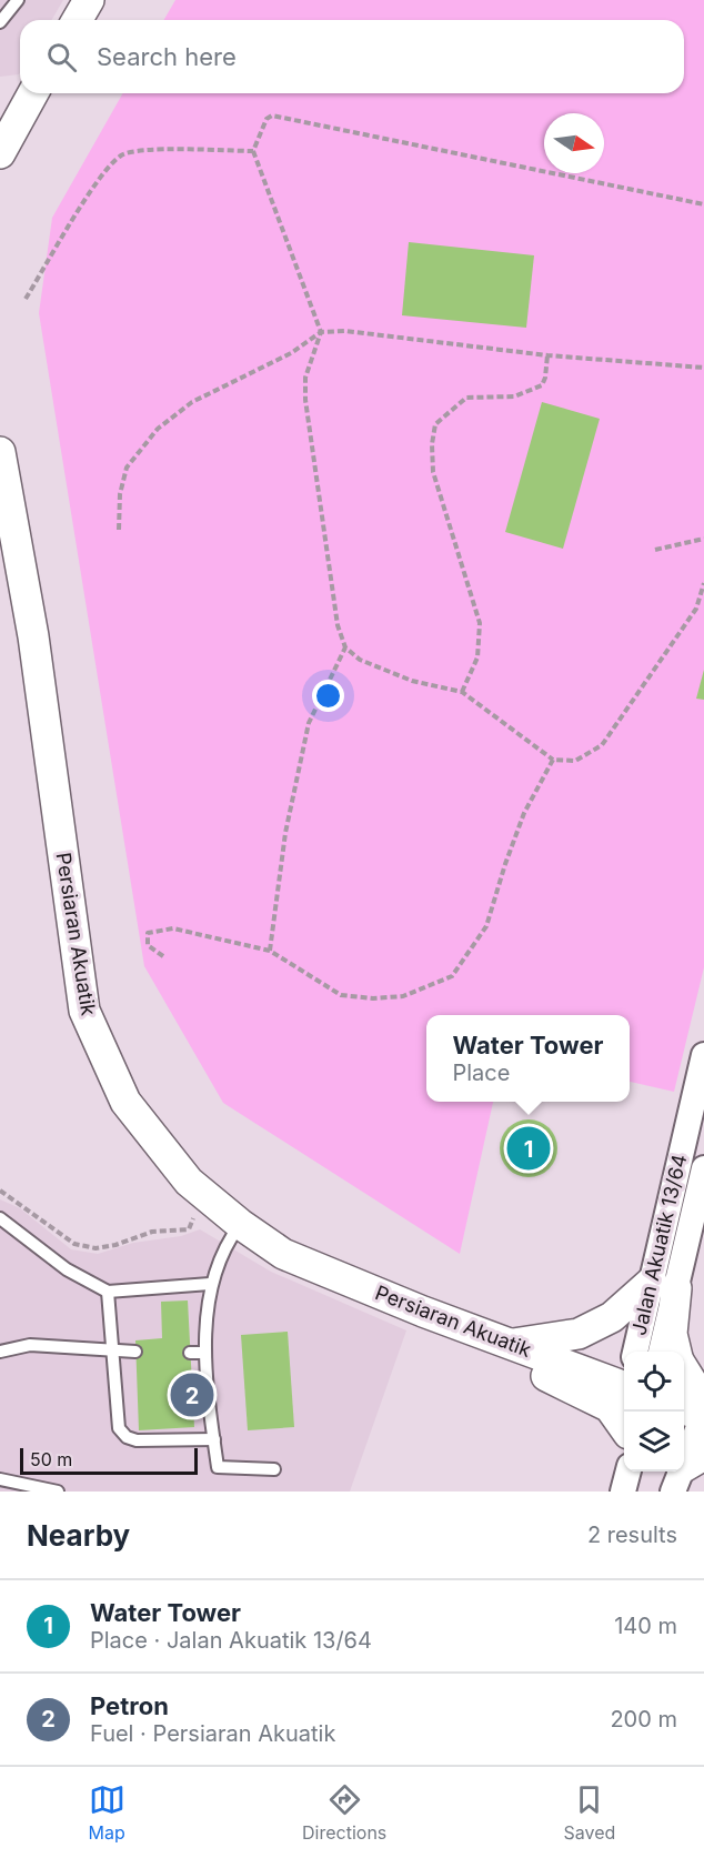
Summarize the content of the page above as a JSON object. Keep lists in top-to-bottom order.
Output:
{
  "streets": {
    "street": ["Persiaran Akuatik", "Jalan Akuatik 13/64"]
  },
  "scale_bar": "50 m",
  "north": "right",
  "page": {
    "search": "Search here",
    "popup": ["Water Tower", "Place"],
    "pins": ["1", "2"],
    "scale": "50 m",
    "heading": ["Nearby", "2 results"],
    "list": [
      {
        "mark": "1",
        "name": "Water Tower",
        "note": "Place · Jalan Akuatik 13/64",
        "value": "140 m"
      },
      {
        "mark": "2",
        "name": "Petron",
        "note": "Fuel · Persiaran Akuatik",
        "value": "200 m"
      }
    ],
    "nav": ["Map", "Directions", "Saved"]
  }
}
